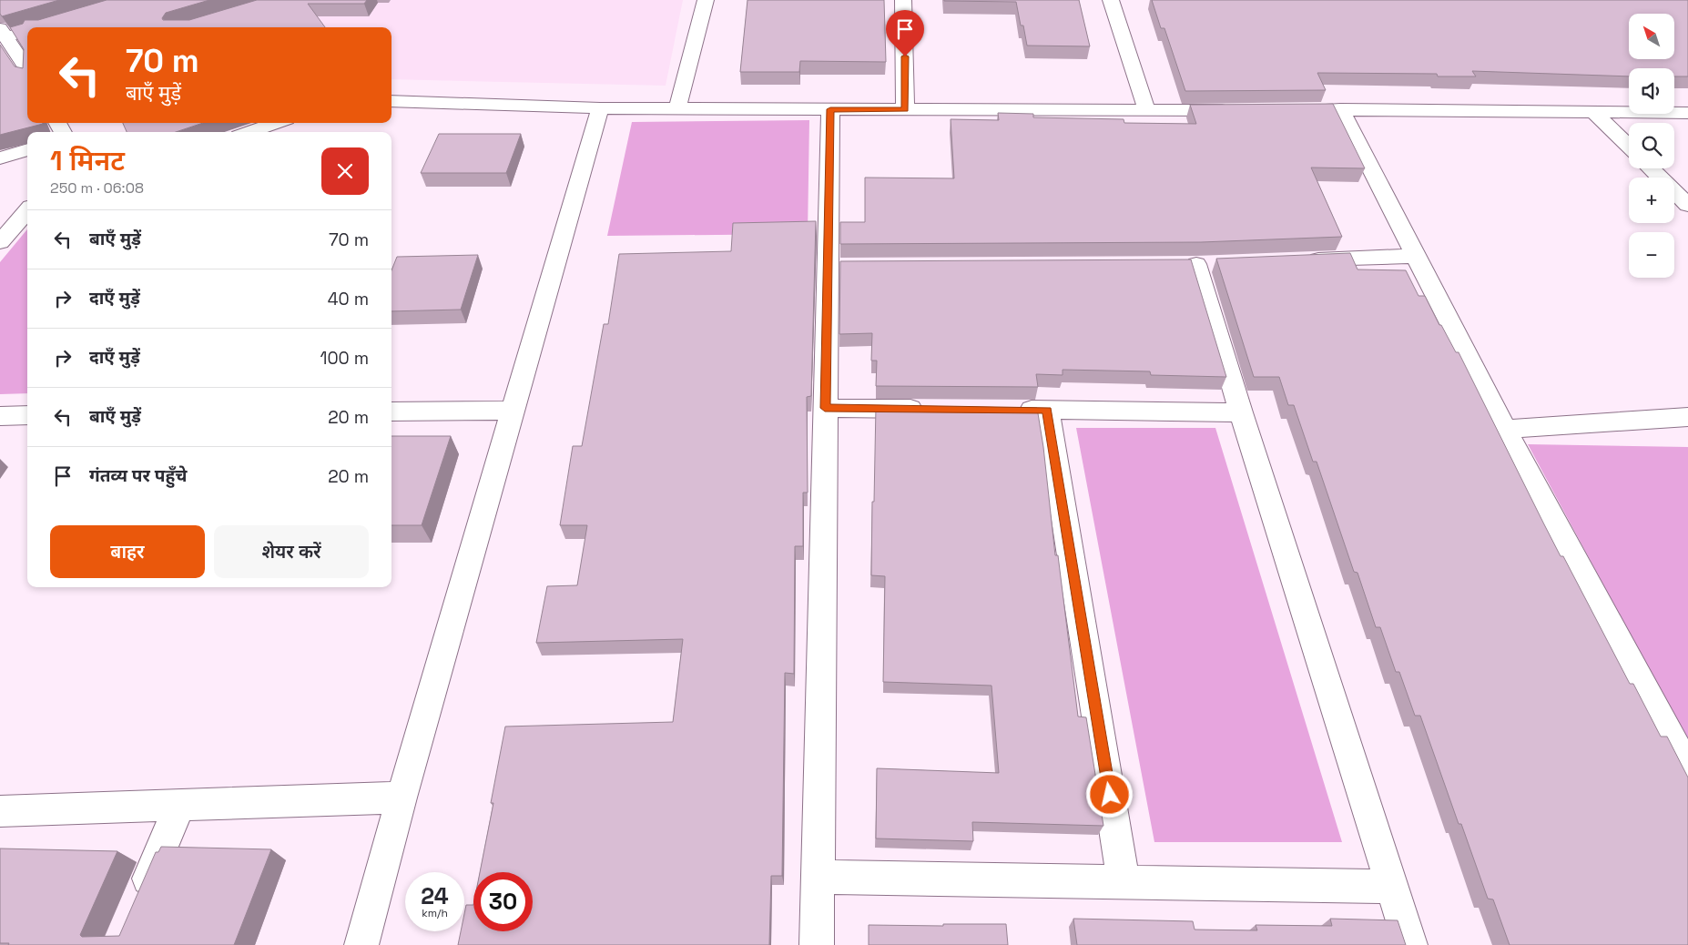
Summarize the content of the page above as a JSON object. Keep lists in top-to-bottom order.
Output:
{
  "north": "top left",
  "page": {
    "map_buttons": ["+", "−"],
    "turn": ["70 m", "बाएँ मुड़ें"],
    "heading": ["1 मिनट", "250 m · 06:08"],
    "list": [
      {
        "name": "बाएँ मुड़ें",
        "value": "70 m"
      },
      {
        "name": "दाएँ मुड़ें",
        "value": "40 m"
      },
      {
        "name": "दाएँ मुड़ें",
        "value": "100 m"
      },
      {
        "name": "बाएँ मुड़ें",
        "value": "20 m"
      },
      {
        "name": "गंतव्य पर पहुँचे",
        "value": "20 m"
      }
    ],
    "buttons": ["बाहर", "शेयर करें"],
    "speed": "24 km/h",
    "limit": "30"
  }
}
